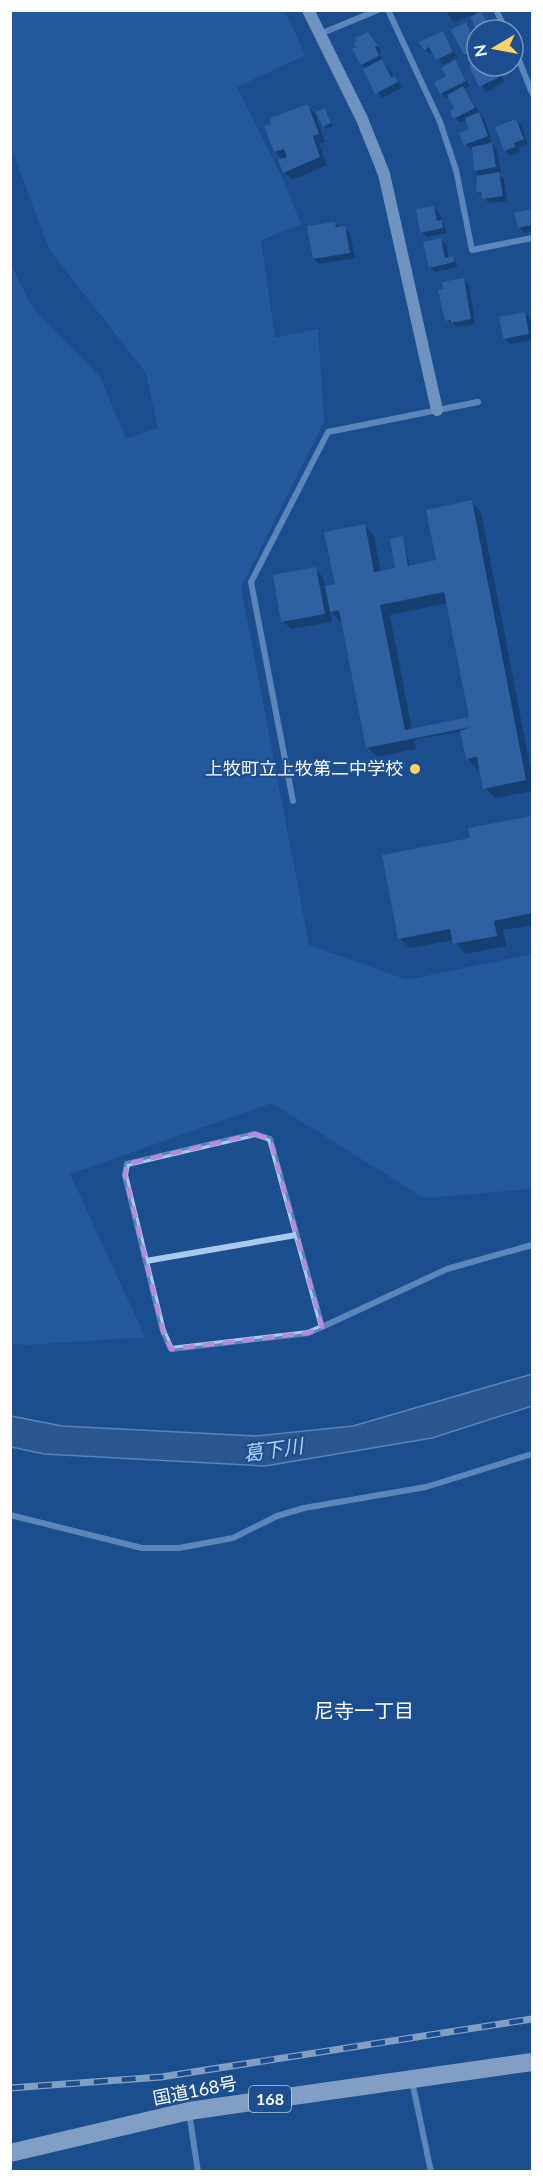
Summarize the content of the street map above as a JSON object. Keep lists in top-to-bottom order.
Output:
{
  "streets": {
    "highway": ["国道168号", "168"]
  },
  "districts": ["尼寺一丁目"],
  "water": ["葛下川"],
  "places": ["上牧町立上牧第二中学校"],
  "north": "left"
}
